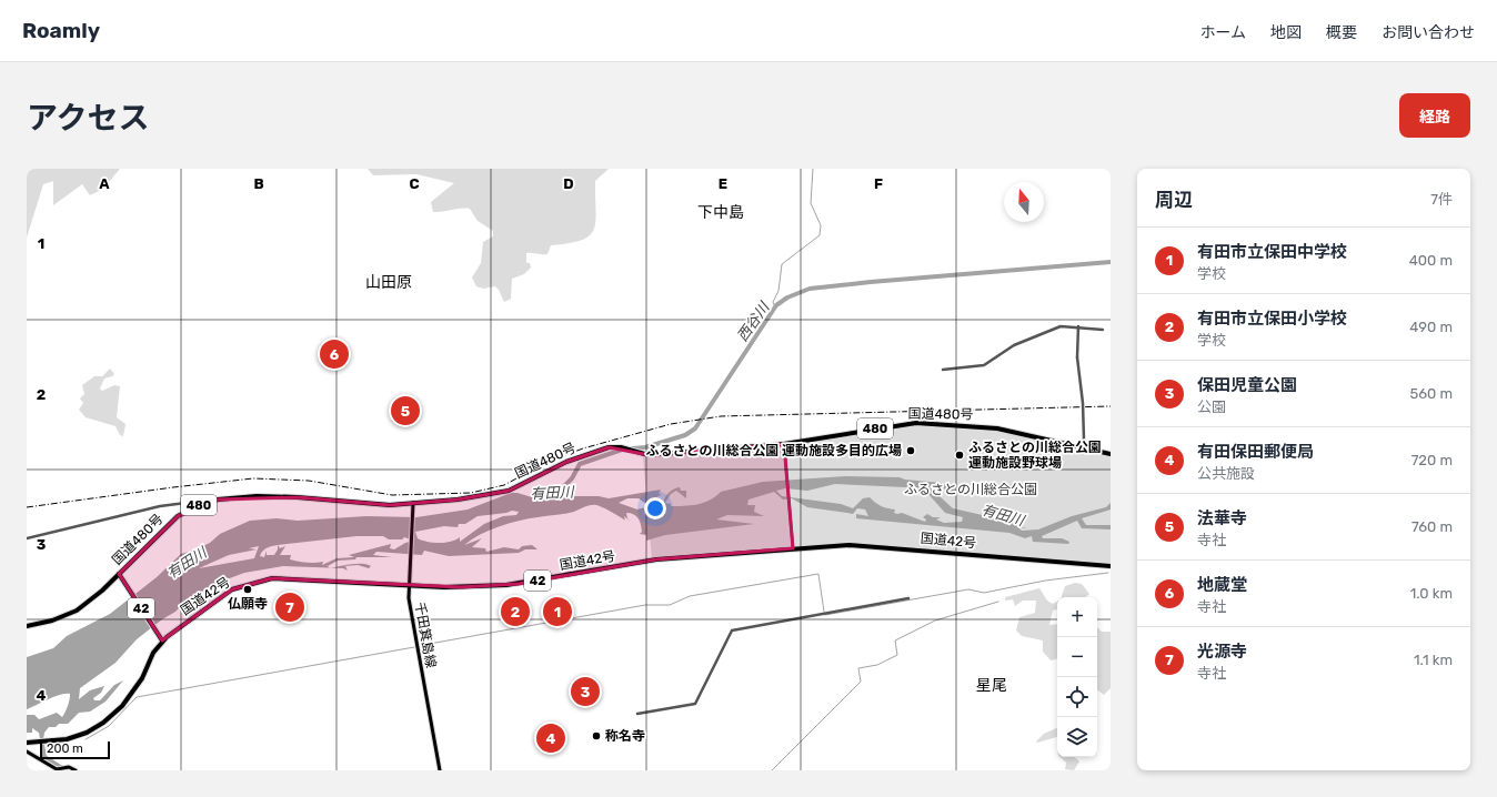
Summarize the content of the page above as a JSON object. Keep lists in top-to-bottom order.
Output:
{
  "streets": {
    "highway": [
      "国道480号",
      "480",
      "国道42号",
      "42"
    ],
    "main road": ["千田箕島線"]
  },
  "crossings": [
    ["国道480号", "42"],
    ["国道480号", "千田箕島線"],
    ["国道42号", "42"],
    ["国道42号", "千田箕島線"]
  ],
  "districts": ["下中島", "山田原", "星尾"],
  "water": ["西谷川", "有田川"],
  "parks": ["ふるさとの川総合公園"],
  "places": [
    "ふるさとの川総合公園 運動施設多目的広場",
    "ふるさとの川総合公園 運動施設野球場",
    "仏願寺",
    "称名寺"
  ],
  "scale_bar": "200 m",
  "north": "top",
  "page": {
    "header": "Roamly",
    "nav": [
      "ホーム",
      "地図",
      "概要",
      "お問い合わせ"
    ],
    "title": "アクセス",
    "buttons": "経路",
    "heading": ["周辺", "7件"],
    "list": [
      {
        "mark": "1",
        "name": "有田市立保田中学校",
        "note": "学校",
        "value": "400 m"
      },
      {
        "mark": "2",
        "name": "有田市立保田小学校",
        "note": "学校",
        "value": "490 m"
      },
      {
        "mark": "3",
        "name": "保田児童公園",
        "note": "公園",
        "value": "560 m"
      },
      {
        "mark": "4",
        "name": "有田保田郵便局",
        "note": "公共施設",
        "value": "720 m"
      },
      {
        "mark": "5",
        "name": "法華寺",
        "note": "寺社",
        "value": "760 m"
      },
      {
        "mark": "6",
        "name": "地蔵堂",
        "note": "寺社",
        "value": "1.0 km"
      },
      {
        "mark": "7",
        "name": "光源寺",
        "note": "寺社",
        "value": "1.1 km"
      }
    ],
    "pins": [
      "6",
      "5",
      "7",
      "1",
      "2",
      "3",
      "4"
    ],
    "map_buttons": ["+", "−"],
    "scale": "200 m"
  },
  "grid": {
    "columns": [
      "A",
      "B",
      "C",
      "D",
      "E",
      "F"
    ],
    "rows": [
      "1",
      "2",
      "3",
      "4"
    ]
  }
}
